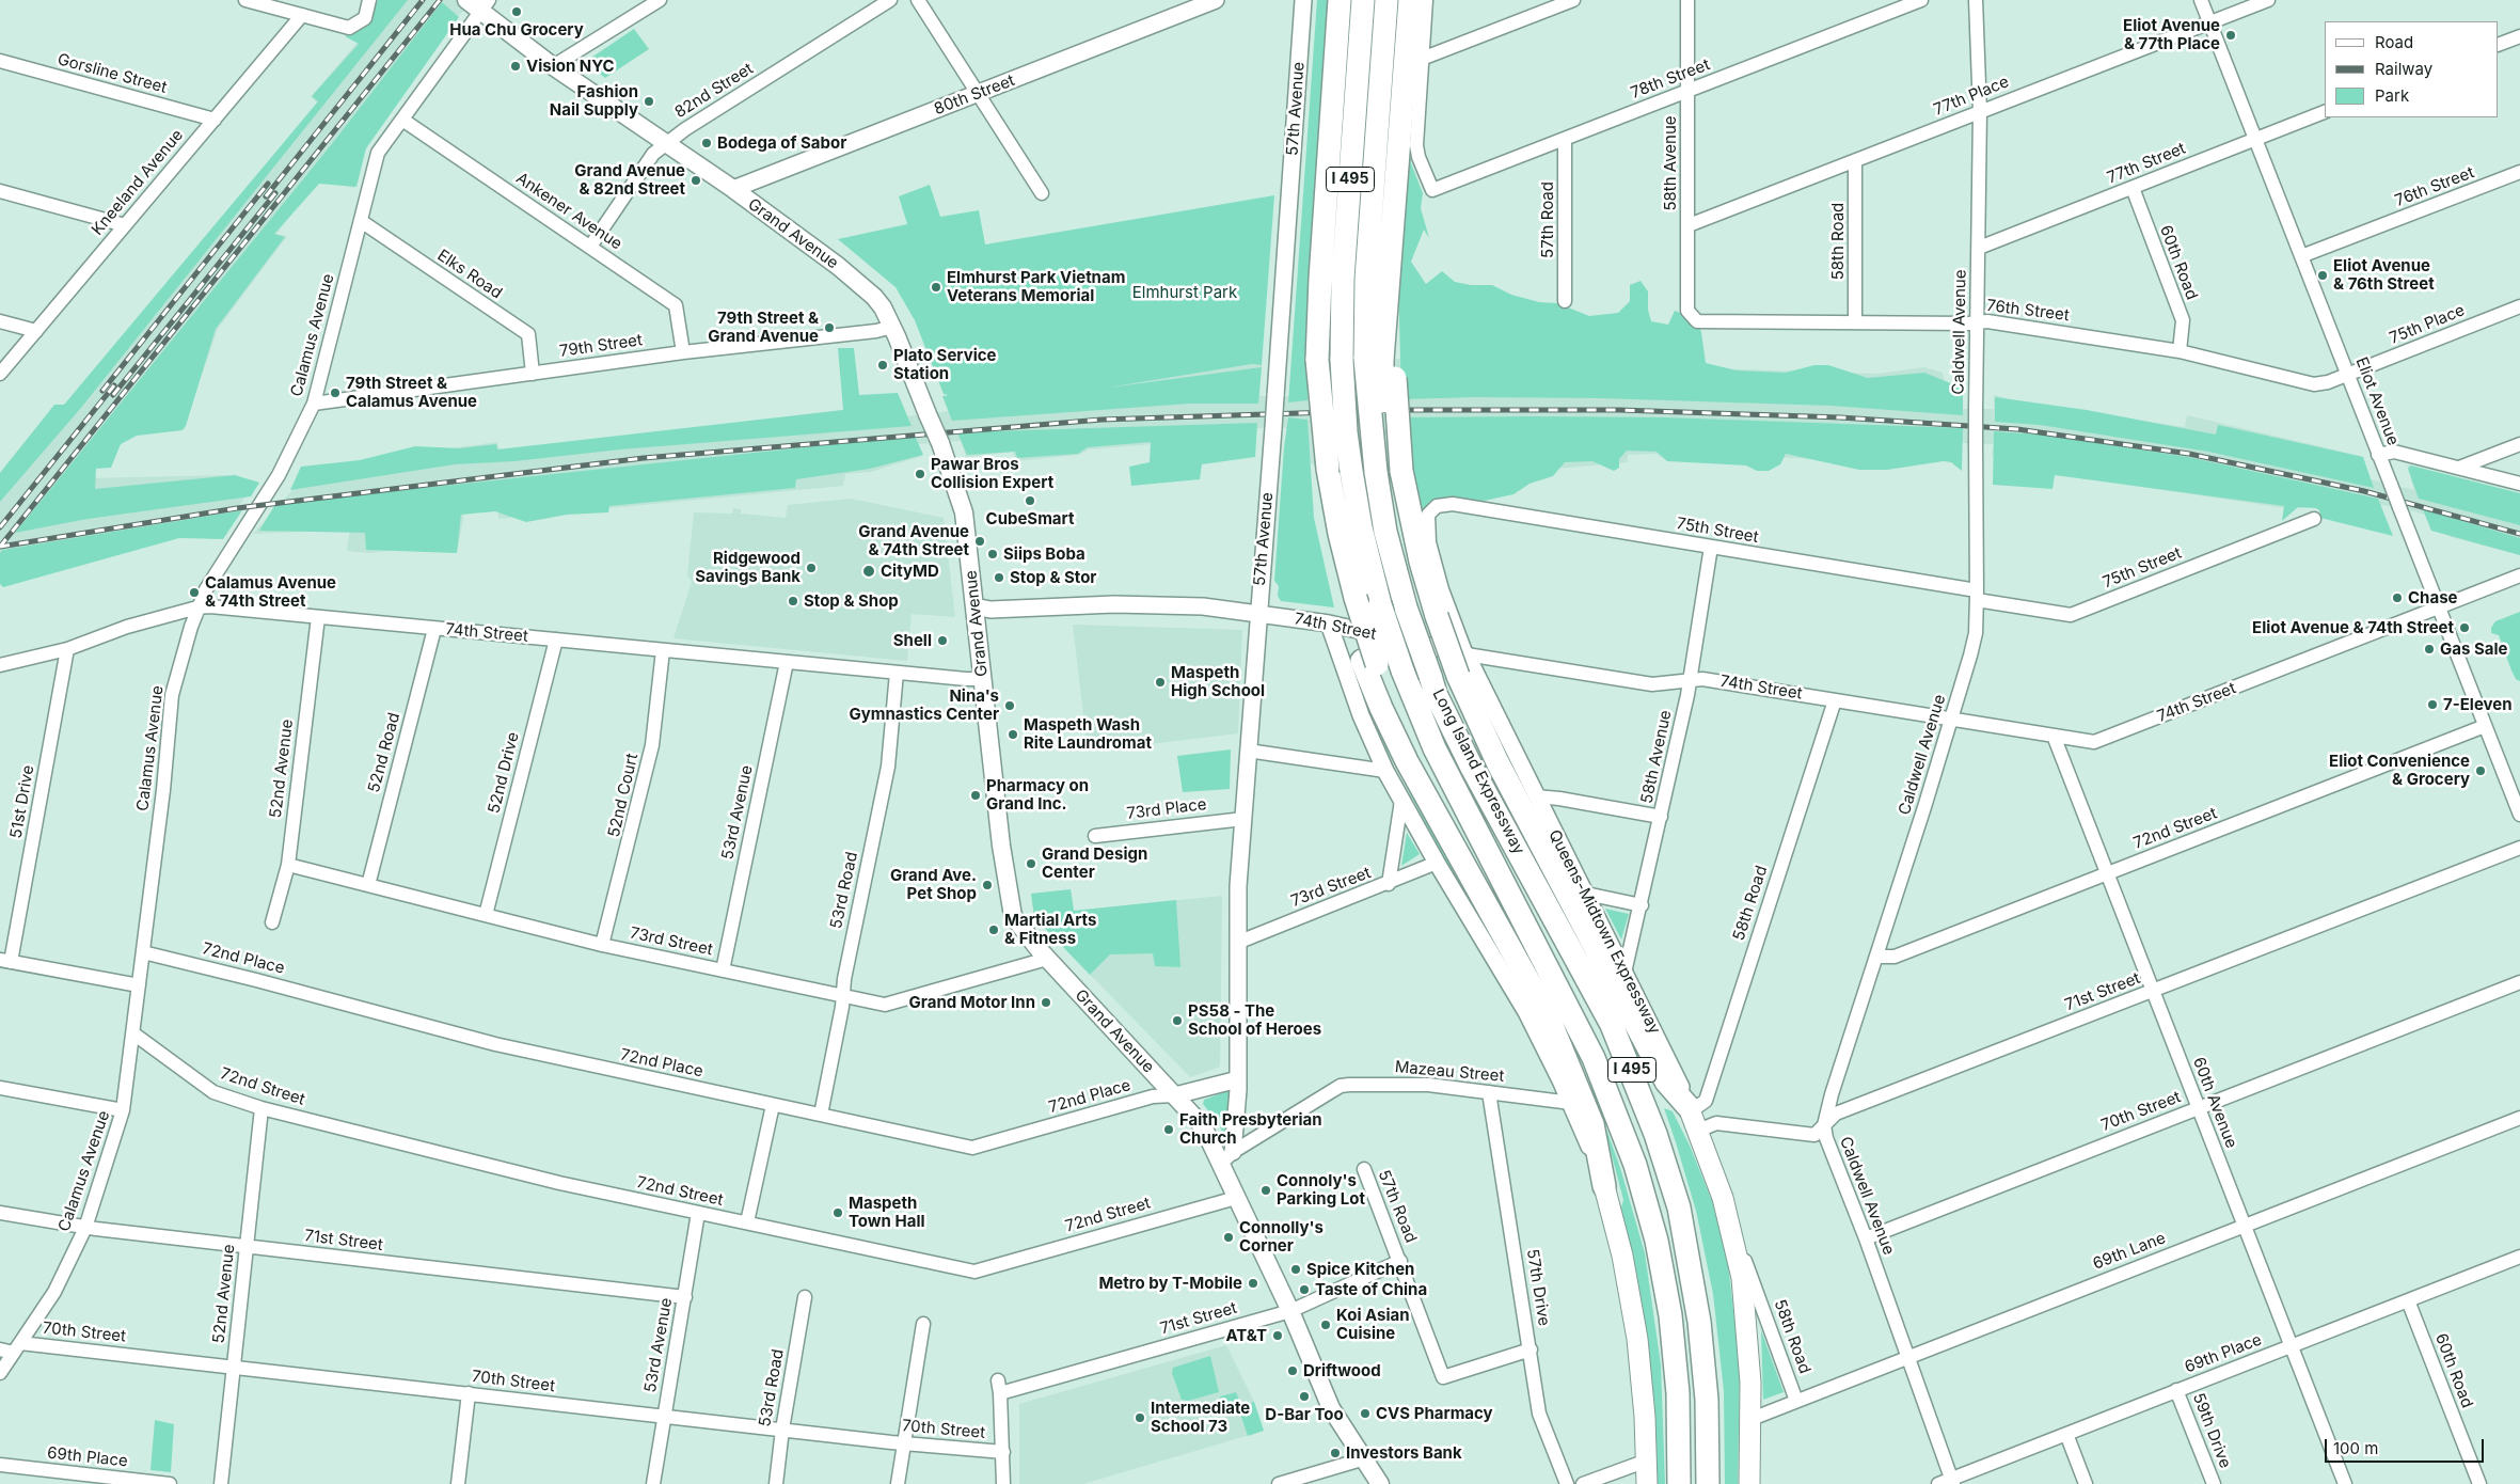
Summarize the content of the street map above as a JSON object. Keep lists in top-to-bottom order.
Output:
{
  "streets": {
    "highway": ["I 495", "Long Island Expressway"],
    "main road": ["Grand Avenue", "Queens-Midtown Expressway"],
    "street": [
      "Gorsline Street",
      "78th Street",
      "82nd Street",
      "80th Street",
      "77th Place",
      "57th Avenue",
      "58th Avenue",
      "77th Street",
      "Kneeland Avenue",
      "76th Street",
      "Ankener Avenue",
      "57th Road",
      "58th Road",
      "60th Road",
      "Elks Road",
      "75th Place",
      "Caldwell Avenue",
      "Calamus Avenue",
      "79th Street",
      "Eliot Avenue",
      "75th Street",
      "74th Street",
      "52nd Road",
      "52nd Avenue",
      "52nd Drive",
      "52nd Court",
      "51st Drive",
      "73rd Place",
      "53rd Avenue",
      "72nd Street",
      "73rd Street",
      "53rd Road",
      "72nd Place",
      "71st Street",
      "Mazeau Street",
      "60th Avenue",
      "70th Street",
      "69th Lane",
      "57th Drive",
      "69th Place",
      "59th Drive"
    ]
  },
  "crossings": [
    ["Gorsline Street", "Kneeland Avenue"],
    ["78th Street", "58th Avenue"],
    ["78th Street", "57th Road"],
    ["82nd Street", "Ankener Avenue"],
    ["82nd Street", "Grand Avenue"],
    ["80th Street", "Grand Avenue"],
    ["77th Place", "58th Avenue"],
    ["77th Place", "58th Road"],
    ["77th Place", "Caldwell Avenue"],
    ["77th Place", "Eliot Avenue"],
    ["57th Avenue", "Grand Avenue"],
    ["57th Avenue", "74th Street"],
    ["57th Avenue", "73rd Place"],
    ["57th Avenue", "73rd Street"],
    ["57th Avenue", "Mazeau Street"],
    ["58th Avenue", "76th Street"],
    ["58th Avenue", "75th Street"],
    ["58th Avenue", "74th Street"],
    ["58th Avenue", "Queens-Midtown Expressway"],
    ["77th Street", "60th Road"],
    ["77th Street", "Caldwell Avenue"],
    ["77th Street", "Eliot Avenue"],
    ["76th Street", "58th Road"],
    ["76th Street", "60th Road"],
    ["76th Street", "75th Place"],
    ["76th Street", "Caldwell Avenue"],
    ["76th Street", "Eliot Avenue"],
    ["Ankener Avenue", "Calamus Avenue"],
    ["Ankener Avenue", "79th Street"],
    ["57th Road", "71st Street"],
    ["57th Road", "57th Drive"],
    ["Grand Avenue", "Calamus Avenue"],
    ["Grand Avenue", "79th Street"],
    ["Grand Avenue", "74th Street"],
    ["Grand Avenue", "72nd Street"],
    ["Grand Avenue", "73rd Street"],
    ["Grand Avenue", "72nd Place"],
    ["Grand Avenue", "71st Street"],
    ["Grand Avenue", "Mazeau Street"],
    ["58th Road", "74th Street"],
    ["58th Road", "Queens-Midtown Expressway"],
    ["58th Road", "69th Lane"],
    ["60th Road", "69th Place"],
    ["Elks Road", "Calamus Avenue"],
    ["Elks Road", "79th Street"],
    ["75th Place", "Eliot Avenue"],
    ["Caldwell Avenue", "75th Street"],
    ["Caldwell Avenue", "74th Street"],
    ["Caldwell Avenue", "72nd Street"],
    ["Caldwell Avenue", "71st Street"],
    ["Caldwell Avenue", "70th Street"],
    ["Caldwell Avenue", "69th Lane"],
    ["Caldwell Avenue", "69th Place"],
    ["Calamus Avenue", "79th Street"],
    ["Calamus Avenue", "74th Street"],
    ["Calamus Avenue", "72nd Street"],
    ["Calamus Avenue", "72nd Place"],
    ["Calamus Avenue", "71st Street"],
    ["Calamus Avenue", "70th Street"],
    ["Eliot Avenue", "74th Street"],
    ["Eliot Avenue", "72nd Street"],
    ["75th Street", "Queens-Midtown Expressway"],
    ["74th Street", "52nd Road"],
    ["74th Street", "52nd Avenue"],
    ["74th Street", "52nd Drive"],
    ["74th Street", "52nd Court"],
    ["74th Street", "51st Drive"],
    ["74th Street", "53rd Avenue"],
    ["74th Street", "53rd Road"],
    ["74th Street", "Queens-Midtown Expressway"],
    ["74th Street", "60th Avenue"],
    ["52nd Road", "73rd Street"],
    ["52nd Avenue", "72nd Street"],
    ["52nd Avenue", "73rd Street"],
    ["52nd Avenue", "71st Street"],
    ["52nd Avenue", "70th Street"],
    ["52nd Drive", "73rd Street"],
    ["52nd Court", "73rd Street"],
    ["53rd Avenue", "72nd Street"],
    ["53rd Avenue", "73rd Street"],
    ["53rd Avenue", "71st Street"],
    ["53rd Avenue", "70th Street"],
    ["72nd Street", "60th Avenue"],
    ["73rd Street", "53rd Road"],
    ["53rd Road", "72nd Place"],
    ["53rd Road", "70th Street"],
    ["Queens-Midtown Expressway", "71st Street"],
    ["Queens-Midtown Expressway", "69th Lane"],
    ["71st Street", "60th Avenue"],
    ["71st Street", "70th Street"],
    ["Mazeau Street", "57th Drive"],
    ["60th Avenue", "70th Street"],
    ["60th Avenue", "69th Lane"],
    ["60th Avenue", "69th Place"],
    ["69th Place", "59th Drive"]
  ],
  "parks": ["Elmhurst Park"],
  "places": [
    "Hua Chu Grocery",
    "Eliot Avenue & 77th Place",
    "Vision NYC",
    "Fashion Nail Supply",
    "Bodega of Sabor",
    "Grand Avenue & 82nd Street",
    "Eliot Avenue & 76th Street",
    "Elmhurst Park Vietnam Veterans Memorial",
    "79th Street & Grand Avenue",
    "Plato Service Station",
    "79th Street & Calamus Avenue",
    "Pawar Bros Collision Expert",
    "CubeSmart",
    "Grand Avenue & 74th Street",
    "Siips Boba",
    "Ridgewood Savings Bank",
    "CityMD",
    "Stop & Stor",
    "Calamus Avenue & 74th Street",
    "Chase",
    "Stop & Shop",
    "Eliot Avenue & 74th Street",
    "Shell",
    "Gas Sale",
    "Maspeth High School",
    "7-Eleven",
    "Nina's Gymnastics Center",
    "Maspeth Wash Rite Laundromat",
    "Eliot Convenience & Grocery",
    "Pharmacy on Grand Inc.",
    "Grand Design Center",
    "Grand Ave. Pet Shop",
    "Martial Arts & Fitness",
    "Grand Motor Inn",
    "PS58 - The School of Heroes",
    "Faith Presbyterian Church",
    "Connoly's Parking Lot",
    "Maspeth Town Hall",
    "Connolly's Corner",
    "Spice Kitchen",
    "Metro by T-Mobile",
    "Taste of China",
    "Koi Asian Cuisine",
    "AT&T",
    "Driftwood",
    "D-Bar Too",
    "CVS Pharmacy",
    "Intermediate School 73",
    "Investors Bank"
  ],
  "legend": ["Road", "Railway", "Park"],
  "scale_bar": "100 m"
}
